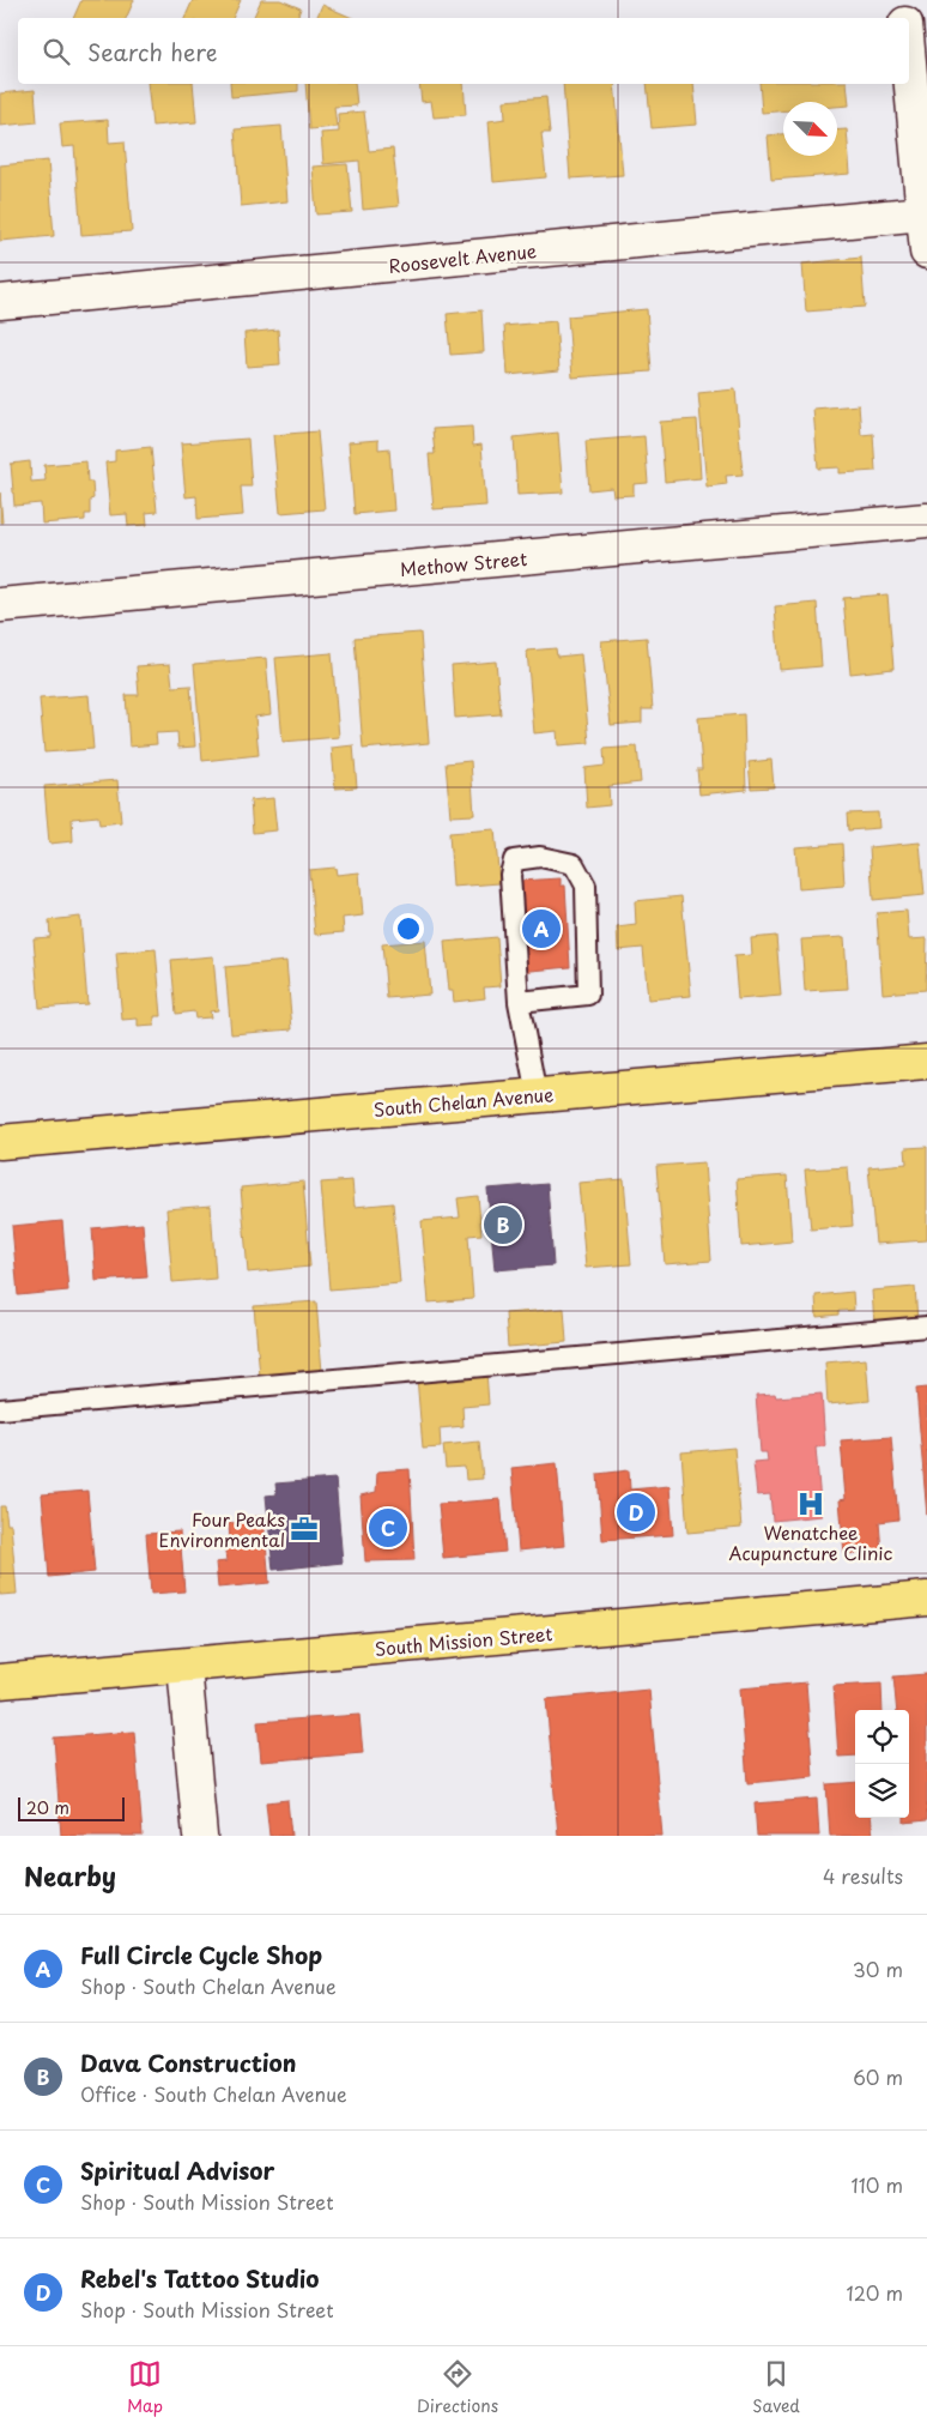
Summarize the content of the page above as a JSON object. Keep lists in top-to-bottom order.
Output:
{
  "streets": {
    "main road": ["South Chelan Avenue", "South Mission Street"],
    "street": ["Roosevelt Avenue", "Methow Street"]
  },
  "places": {
    "hospital": ["Wenatchee Acupuncture Clinic"],
    "office": ["Four Peaks Environmental"]
  },
  "scale_bar": "20 m",
  "north": "bottom right",
  "page": {
    "search": "Search here",
    "pins": [
      "A",
      "B",
      "D",
      "C"
    ],
    "scale": "20 m",
    "heading": ["Nearby", "4 results"],
    "list": [
      {
        "mark": "A",
        "name": "Full Circle Cycle Shop",
        "note": "Shop · South Chelan Avenue",
        "value": "30 m"
      },
      {
        "mark": "B",
        "name": "Dava Construction",
        "note": "Office · South Chelan Avenue",
        "value": "60 m"
      },
      {
        "mark": "C",
        "name": "Spiritual Advisor",
        "note": "Shop · South Mission Street",
        "value": "110 m"
      },
      {
        "mark": "D",
        "name": "Rebel's Tattoo Studio",
        "note": "Shop · South Mission Street",
        "value": "120 m"
      }
    ],
    "nav": ["Map", "Directions", "Saved"]
  }
}
